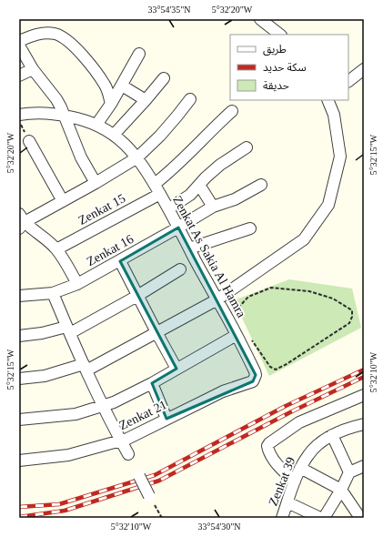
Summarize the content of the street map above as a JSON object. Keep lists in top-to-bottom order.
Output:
{
  "streets": {
    "street": [
      "Zenkat 15",
      "Zenkat 16",
      "Zenkat As Sakia Al Hamra",
      "Zenkat 21",
      "Zenkat 39"
    ]
  },
  "crossings": [
    ["Zenkat 15", "Zenkat As Sakia Al Hamra"],
    ["Zenkat 16", "Zenkat As Sakia Al Hamra"],
    ["Zenkat As Sakia Al Hamra", "Zenkat 21"]
  ],
  "legend": ["طريق", "سكة حديد", "حديقة"],
  "coordinates": [
    "33°54'35\"N",
    "5°32'20\"W",
    "5°32'15\"W",
    "5°32'10\"W",
    "33°54'30\"N"
  ]
}
